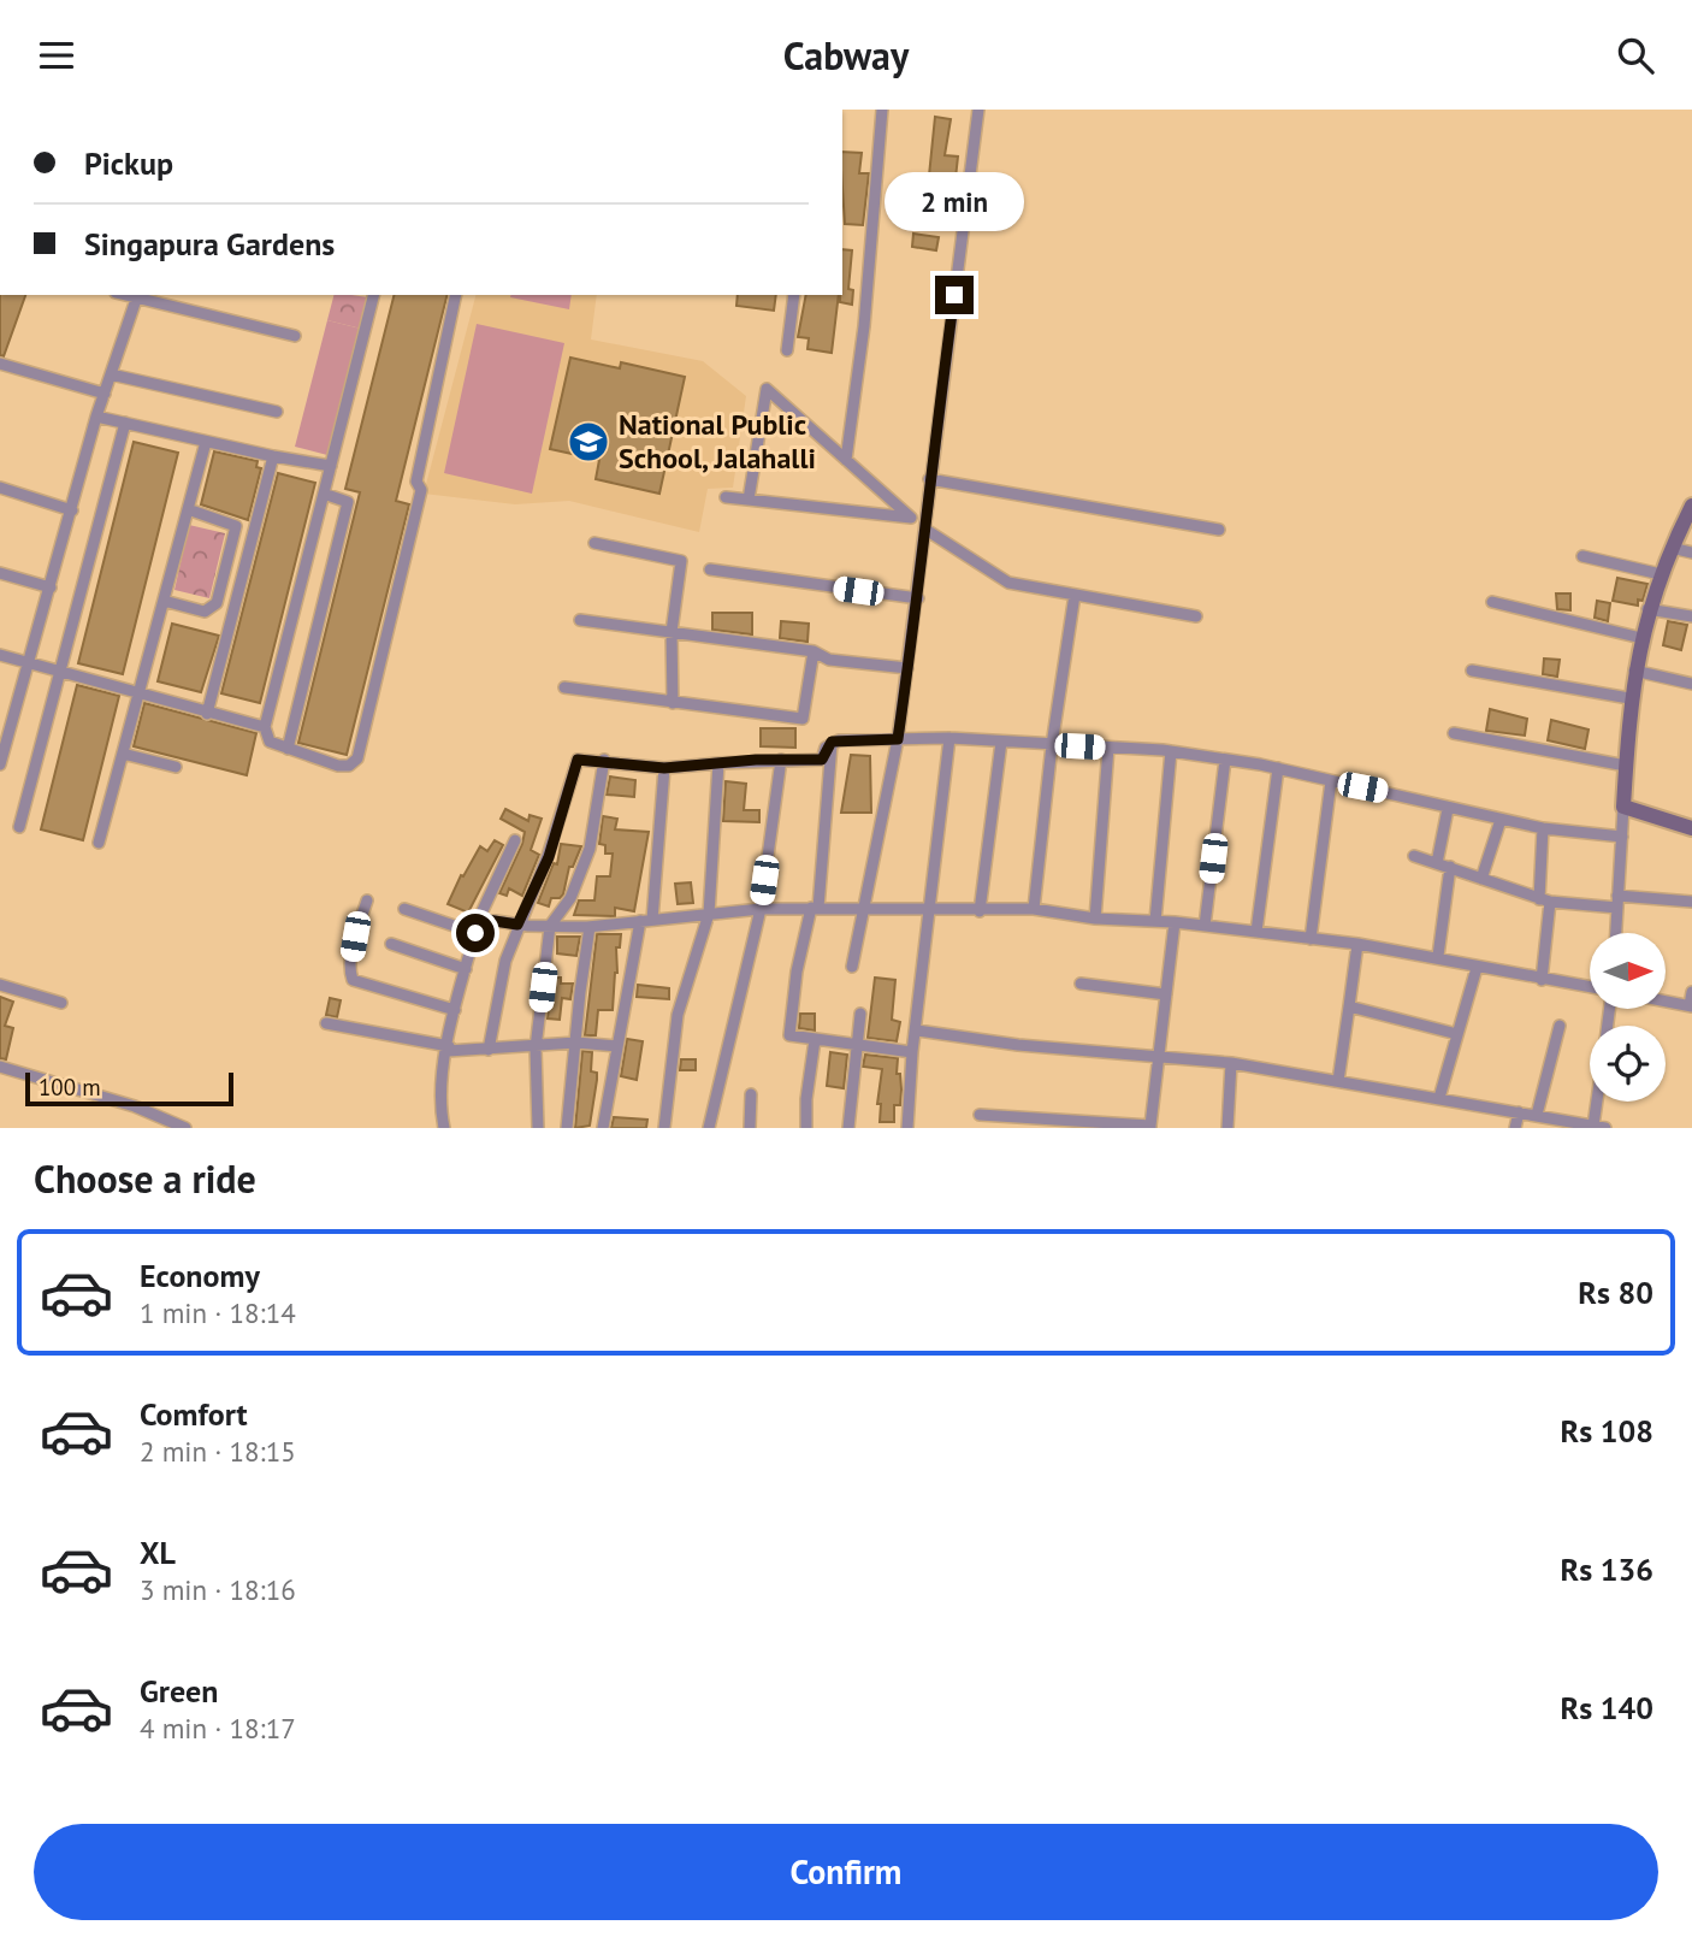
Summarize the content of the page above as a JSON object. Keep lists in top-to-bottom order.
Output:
{
  "places": {
    "school or university": ["National Public School, Jalahalli"]
  },
  "scale_bar": "100 m",
  "north": "right",
  "page": {
    "header": "Cabway",
    "banner": ["Pickup", "Singapura Gardens"],
    "bubble": "2 min",
    "scale": "100 m",
    "heading": "Choose a ride",
    "list": [
      {
        "name": "Economy",
        "note": "1 min · 18:14",
        "value": "Rs 80"
      },
      {
        "name": "Comfort",
        "note": "2 min · 18:15",
        "value": "Rs 108"
      },
      {
        "name": "XL",
        "note": "3 min · 18:16",
        "value": "Rs 136"
      },
      {
        "name": "Green",
        "note": "4 min · 18:17",
        "value": "Rs 140"
      }
    ],
    "buttons": "Confirm"
  }
}
